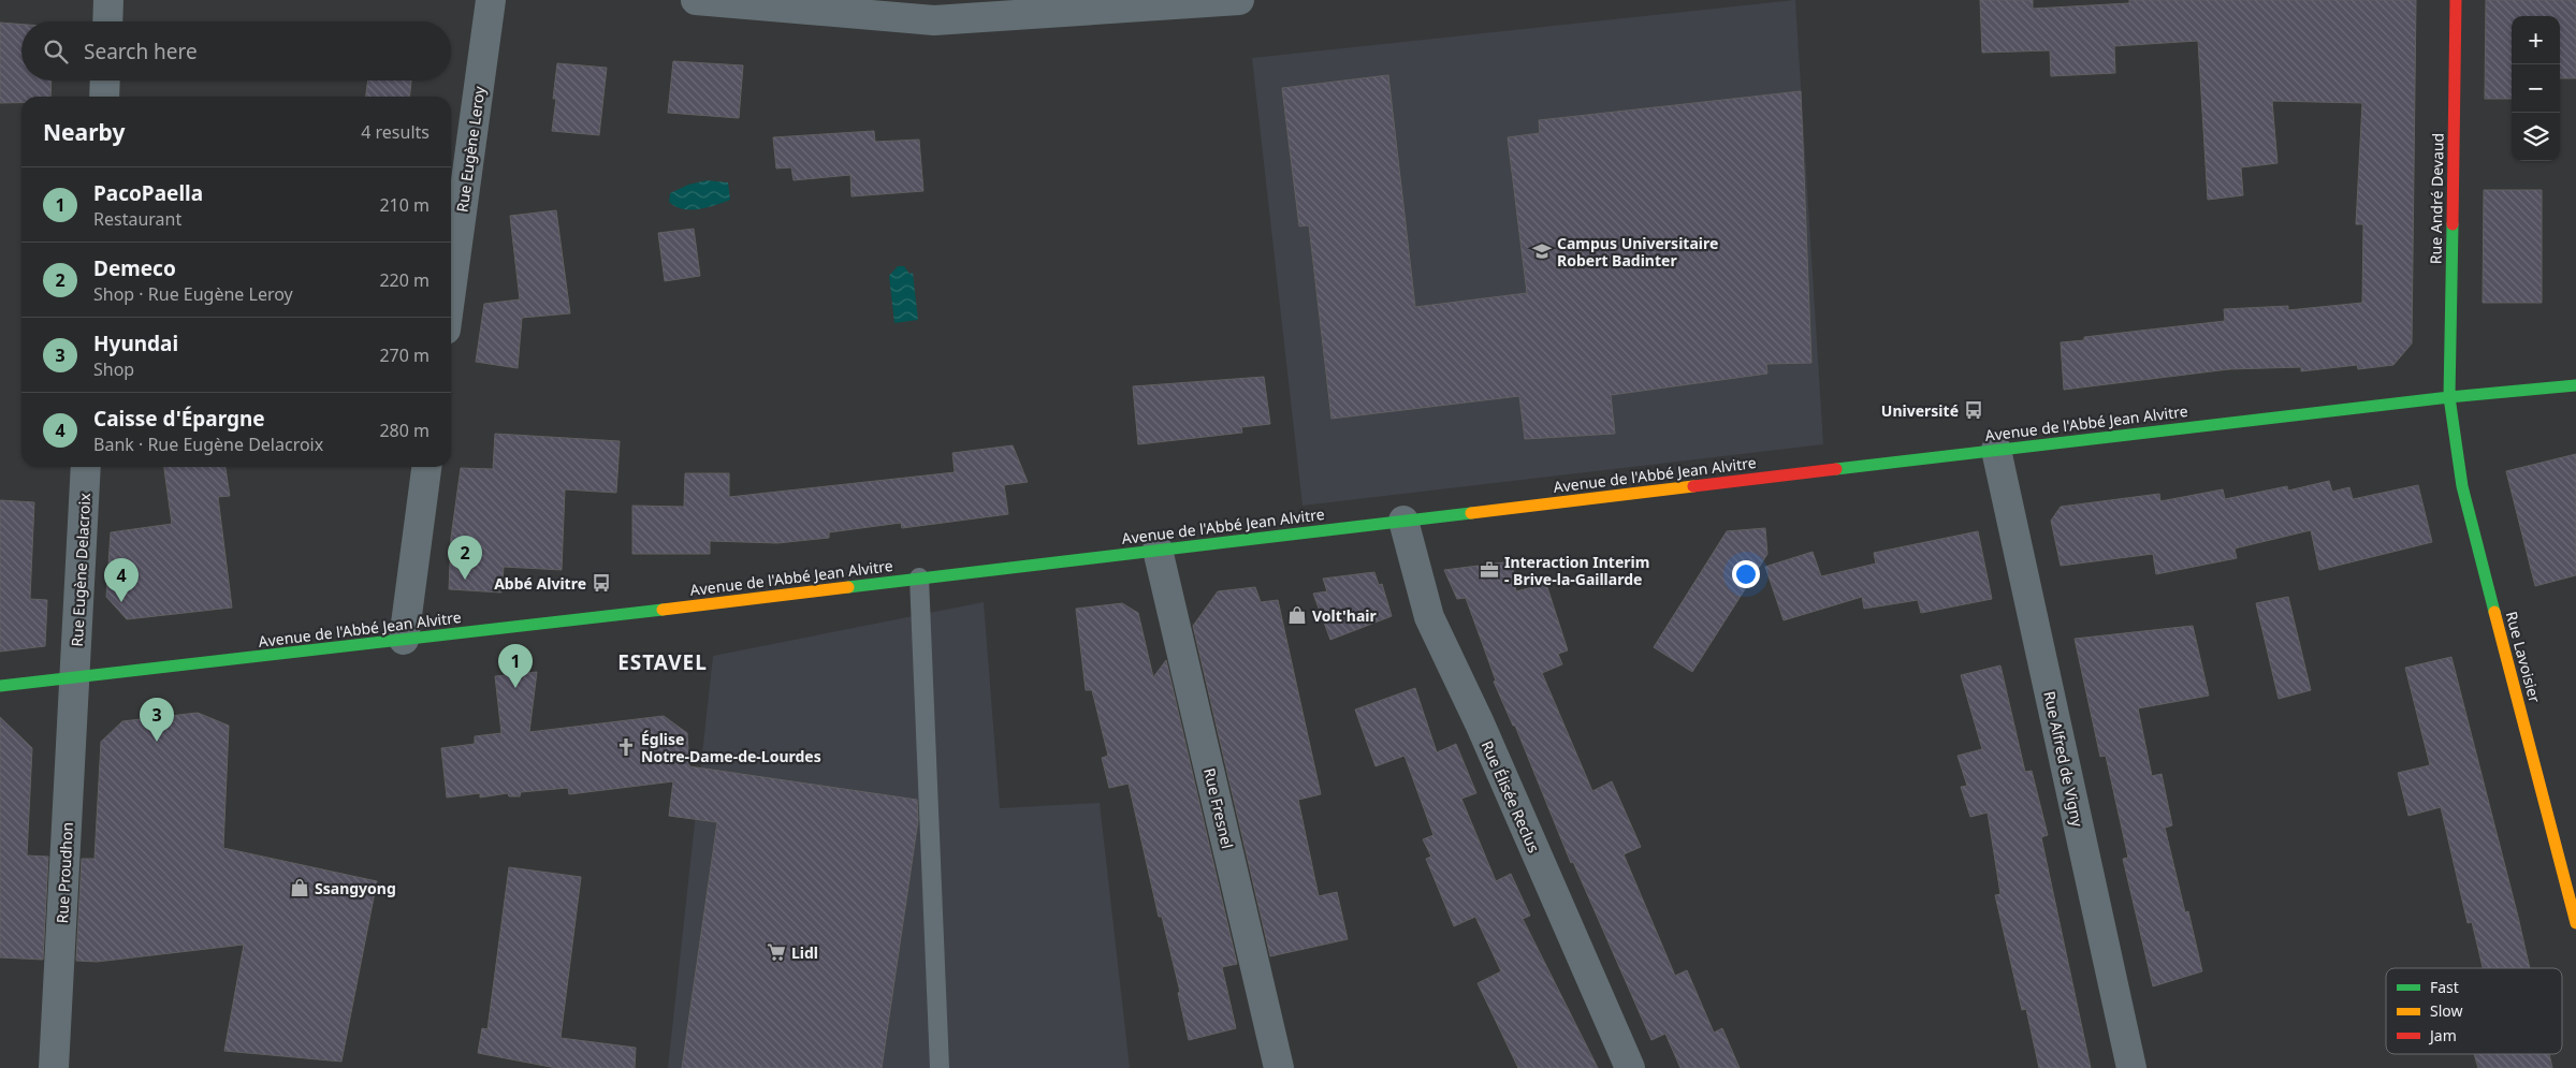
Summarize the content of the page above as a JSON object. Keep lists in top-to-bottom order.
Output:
{
  "streets": {
    "main road": ["Rue André Devaud", "Avenue de l'Abbé Jean Alvitre", "Rue Lavoisier"],
    "street": [
      "Rue Eugène Leroy",
      "Rue Eugène Delacroix",
      "Rue Alfred de Vigny",
      "Rue Élisée Reclus",
      "Rue Fresnel",
      "Rue Proudhon"
    ]
  },
  "crossings": [
    ["Rue André Devaud", "Avenue de l'Abbé Jean Alvitre"],
    ["Rue André Devaud", "Rue Lavoisier"],
    ["Avenue de l'Abbé Jean Alvitre", "Rue Eugène Delacroix"],
    ["Avenue de l'Abbé Jean Alvitre", "Rue Lavoisier"],
    ["Avenue de l'Abbé Jean Alvitre", "Rue Alfred de Vigny"],
    ["Avenue de l'Abbé Jean Alvitre", "Rue Élisée Reclus"],
    ["Avenue de l'Abbé Jean Alvitre", "Rue Fresnel"],
    ["Avenue de l'Abbé Jean Alvitre", "Rue Proudhon"],
    ["Rue Eugène Delacroix", "Rue Proudhon"]
  ],
  "districts": ["ESTAVEL"],
  "places": {
    "school or university": ["Campus Universitaire Robert Badinter"],
    "bus stop": ["Université", "Abbé Alvitre"],
    "office": ["Interaction Interim - Brive-la-Gaillarde"],
    "shop": ["Volt'hair", "Ssangyong"],
    "church": ["Église Notre-Dame-de-Lourdes"],
    "supermarket": ["Lidl"]
  },
  "legend": ["Fast", "Slow", "Jam"],
  "page": {
    "map_buttons": ["+", "−"],
    "search": "Search here",
    "heading": ["Nearby", "4 results"],
    "list": [
      {
        "mark": "1",
        "name": "PacoPaella",
        "note": "Restaurant",
        "value": "210 m"
      },
      {
        "mark": "2",
        "name": "Demeco",
        "note": "Shop · Rue Eugène Leroy",
        "value": "220 m"
      },
      {
        "mark": "3",
        "name": "Hyundai",
        "note": "Shop",
        "value": "270 m"
      },
      {
        "mark": "4",
        "name": "Caisse d'Épargne",
        "note": "Bank · Rue Eugène Delacroix",
        "value": "280 m"
      }
    ],
    "pins": [
      "2",
      "4",
      "1",
      "3"
    ]
  }
}
